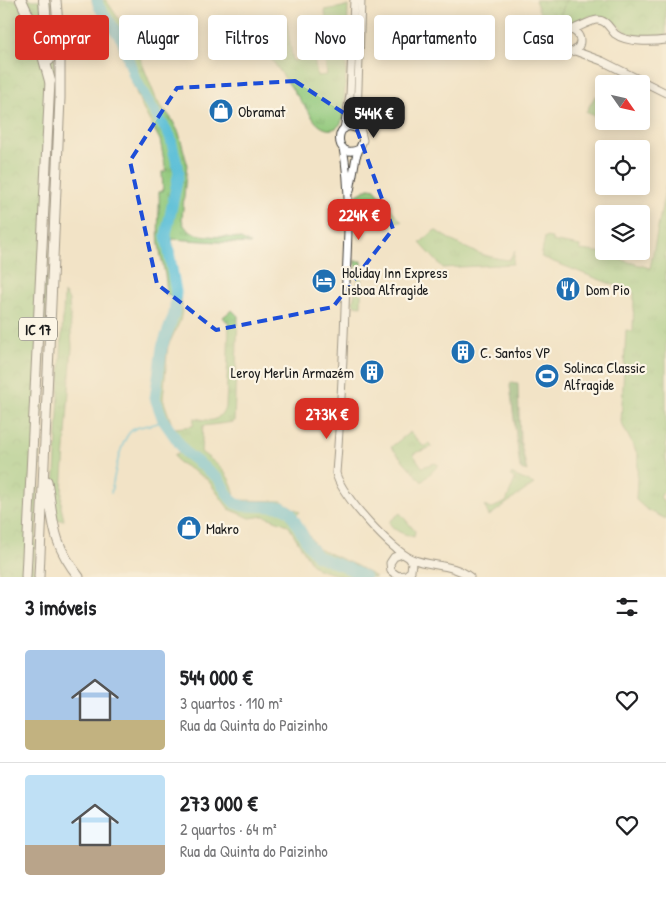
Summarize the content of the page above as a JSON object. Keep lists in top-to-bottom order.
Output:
{
  "streets": {
    "highway": ["IC 17"]
  },
  "places": {
    "shop": ["Obramat", "Makro"],
    "hotel": ["Holiday Inn Express Lisboa Alfragide"],
    "restaurant": ["Dom Pio"],
    "building": ["C. Santos VP", "Leroy Merlin Armazém"],
    "sports": ["Solinca Classic Alfragide"]
  },
  "north": "bottom right",
  "page": {
    "chip": [
      "Comprar",
      "Alugar",
      "Filtros",
      "Novo",
      "Apartamento",
      "Casa"
    ],
    "price": ["544K €", "224K €", "273K €"],
    "heading": "3 imóveis",
    "list": [
      {
        "name": "544 000 €",
        "note": "3 quartos · 110 m² · Rua da Quinta do Paizinho"
      },
      {
        "name": "273 000 €",
        "note": "2 quartos · 64 m² · Rua da Quinta do Paizinho"
      }
    ]
  }
}
